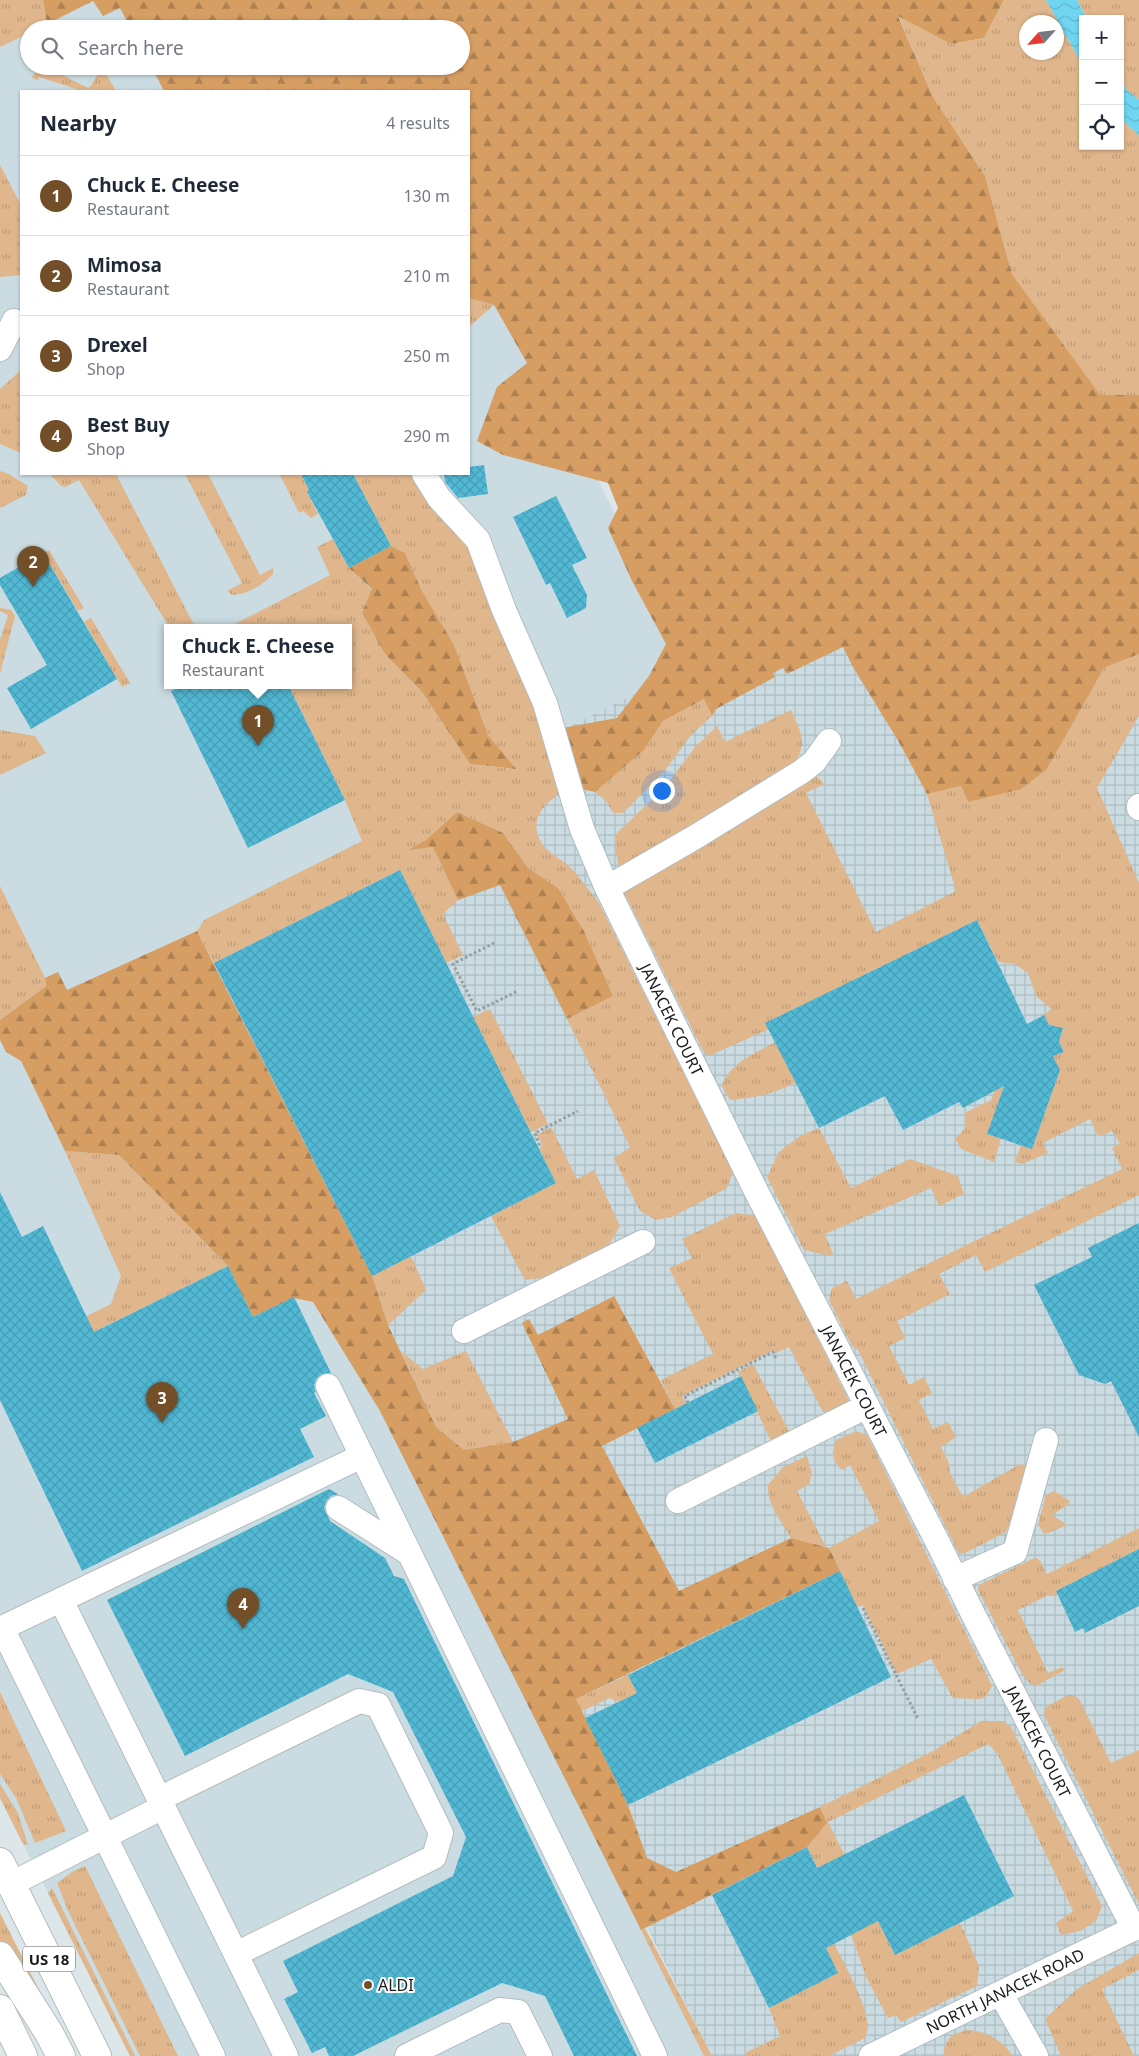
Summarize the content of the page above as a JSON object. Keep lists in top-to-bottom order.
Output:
{
  "streets": {
    "main road": ["US 18"],
    "street": ["JANACEK COURT", "NORTH JANACEK ROAD"]
  },
  "crossings": [
    ["JANACEK COURT", "NORTH JANACEK ROAD"]
  ],
  "places": ["ALDI"],
  "north": "bottom left",
  "page": {
    "map_buttons": ["+", "−"],
    "search": "Search here",
    "heading": ["Nearby", "4 results"],
    "list": [
      {
        "mark": "1",
        "name": "Chuck E. Cheese",
        "note": "Restaurant",
        "value": "130 m"
      },
      {
        "mark": "2",
        "name": "Mimosa",
        "note": "Restaurant",
        "value": "210 m"
      },
      {
        "mark": "3",
        "name": "Drexel",
        "note": "Shop",
        "value": "250 m"
      },
      {
        "mark": "4",
        "name": "Best Buy",
        "note": "Shop",
        "value": "290 m"
      }
    ],
    "pins": [
      "2",
      "1",
      "3",
      "4"
    ],
    "popup": ["Chuck E. Cheese", "Restaurant"]
  }
}
